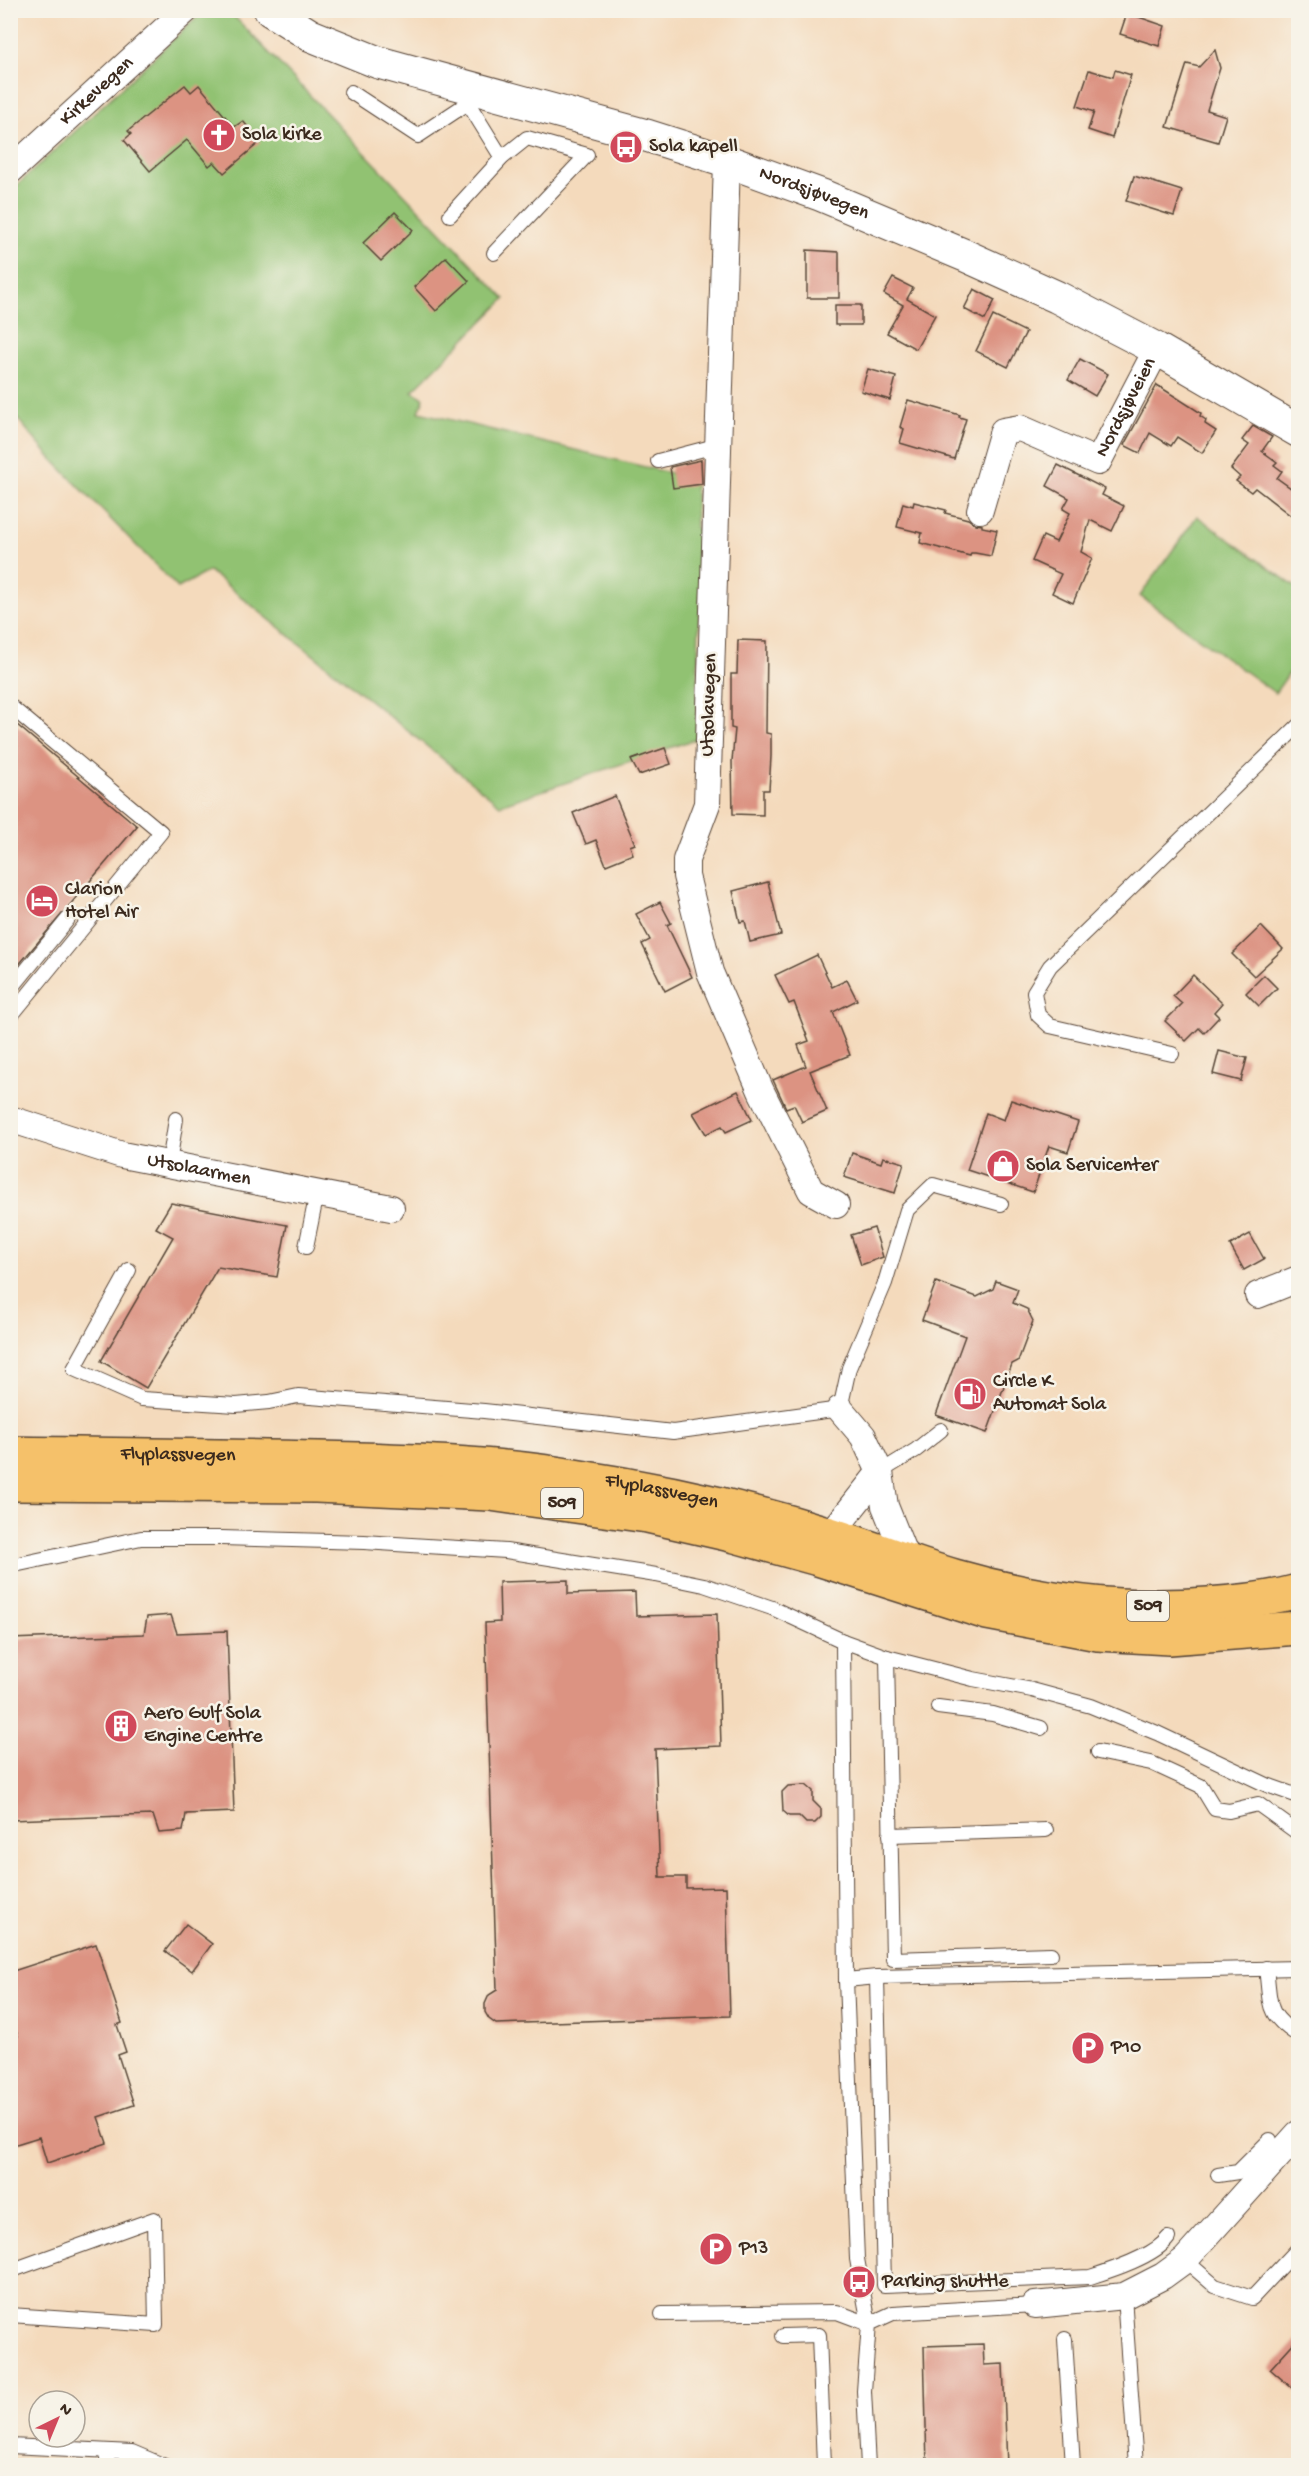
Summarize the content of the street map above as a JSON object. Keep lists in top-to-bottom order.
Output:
{
  "streets": {
    "highway": ["Flyplassvegen", "509"],
    "street": [
      "Kirkevegen",
      "Nordsjøvegen",
      "Nordsjøveien",
      "Utsolavegen",
      "Utsolaarmen"
    ]
  },
  "crossings": [
    ["Nordsjøvegen", "Nordsjøveien"],
    ["Nordsjøvegen", "Utsolavegen"]
  ],
  "places": {
    "church": ["Sola kirke"],
    "bus stop": ["Sola kapell", "Parking shuttle"],
    "hotel": ["Clarion Hotel Air"],
    "shop": ["Sola Servicenter"],
    "fuel station": ["Circle K Automat Sola"],
    "building": ["Aero Gulf Sola Engine Centre"],
    "parking": ["P10", "P13"]
  },
  "north": "top right"
}
